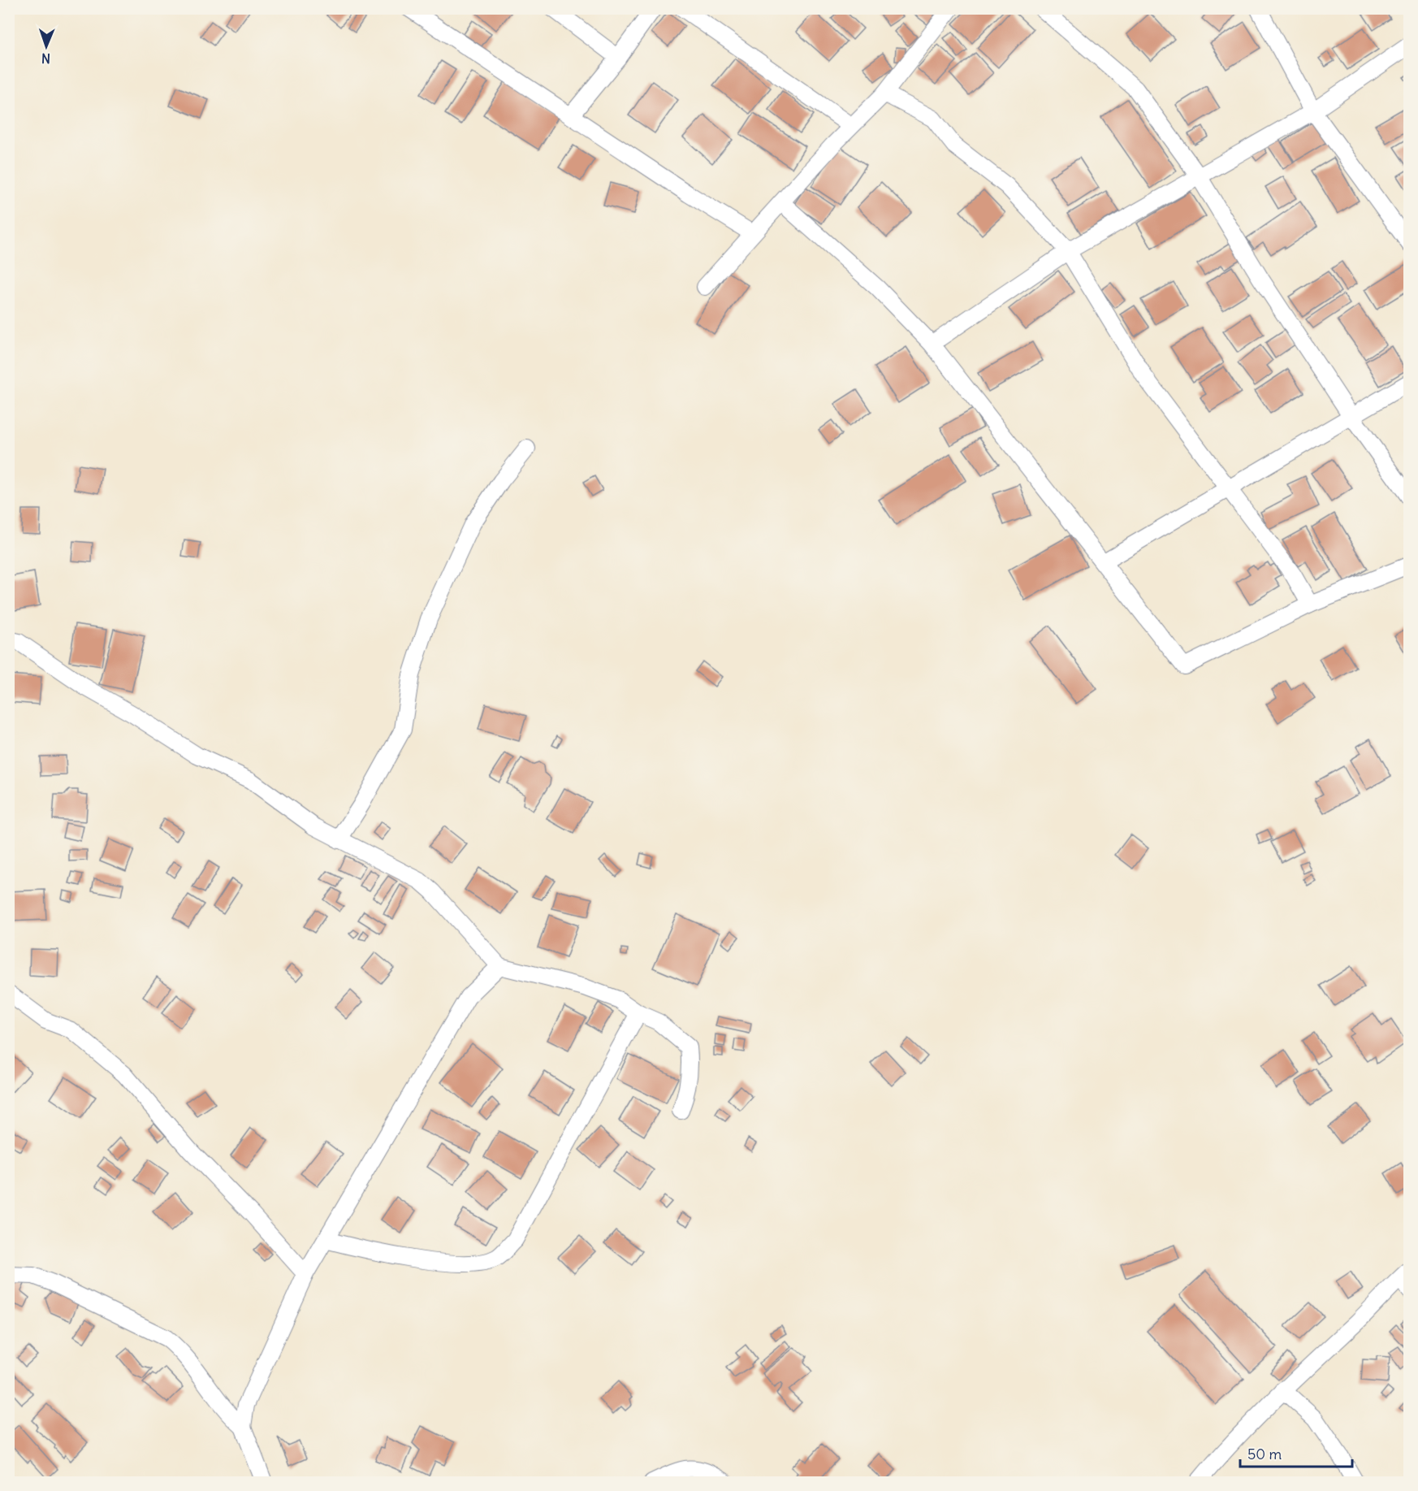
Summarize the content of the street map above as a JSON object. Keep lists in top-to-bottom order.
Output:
{
  "scale_bar": "50 m",
  "north": "bottom"
}
